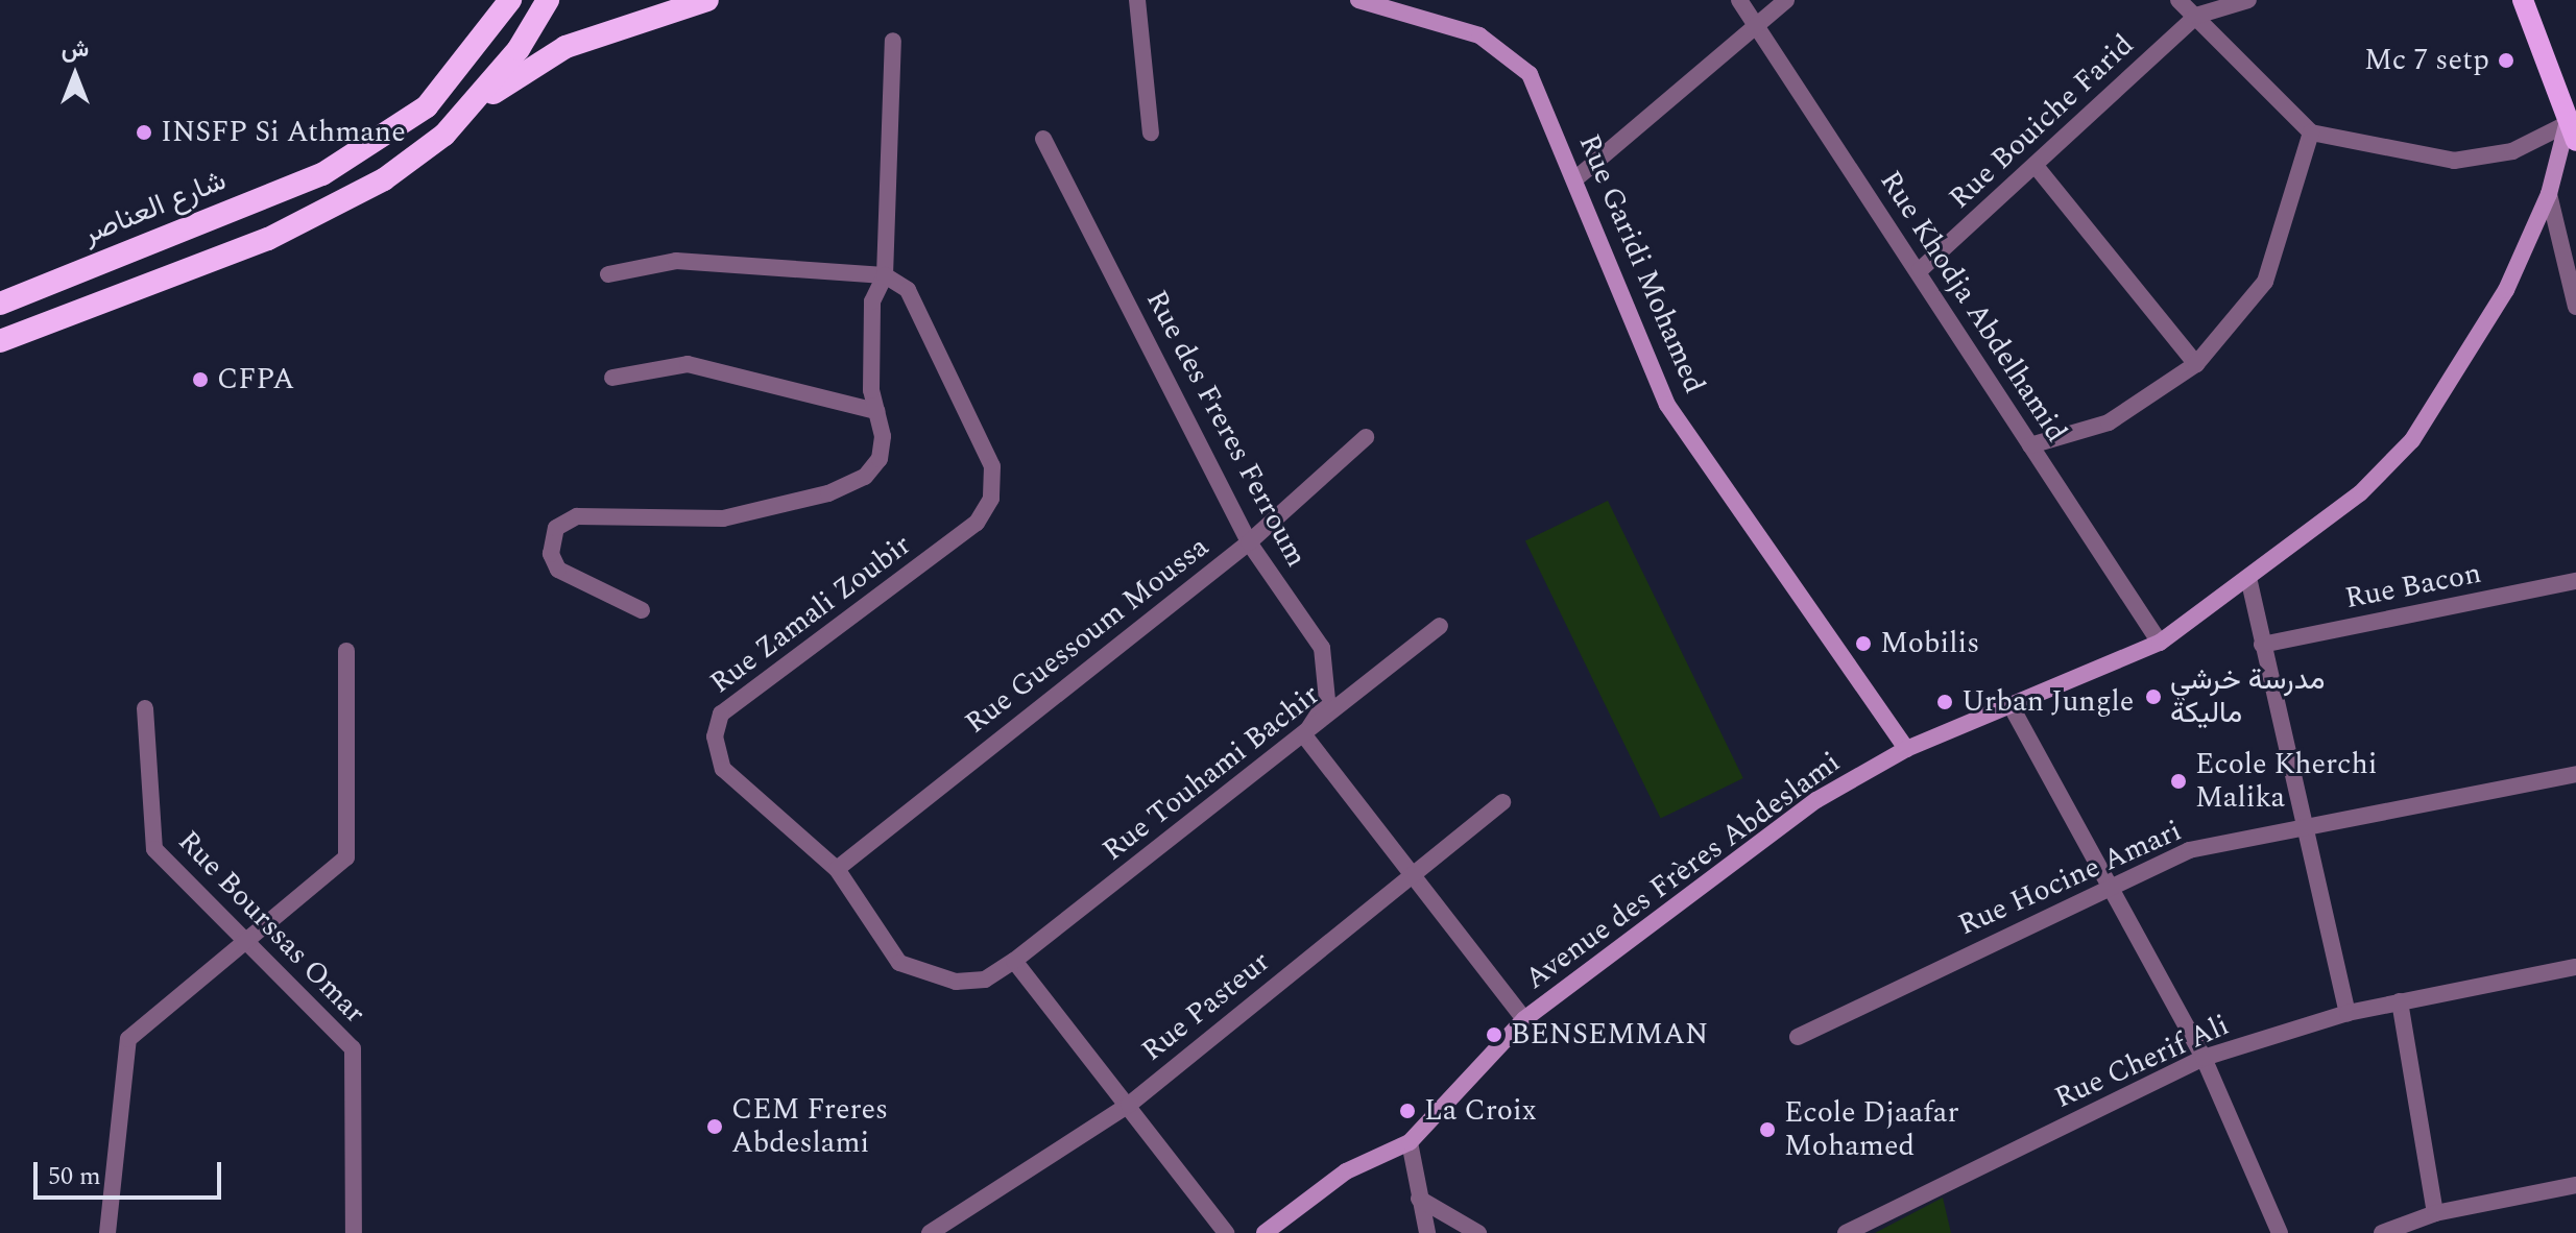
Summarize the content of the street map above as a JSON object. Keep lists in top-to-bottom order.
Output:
{
  "streets": {
    "highway": ["شارع العناصر"],
    "main road": ["Rue Garidi Mohamed", "Avenue des Frères Abdeslami"],
    "street": [
      "Rue Bouiche Farid",
      "Rue Khodja Abdelhamid",
      "Rue des Freres Ferroum",
      "Rue Bacon",
      "Rue Zamali Zoubir",
      "Rue Guessoum Moussa",
      "Rue Touhami Bachir",
      "Rue Hocine Amari",
      "Rue Bourssas Omar",
      "Rue Pasteur",
      "Rue Cherif Ali"
    ]
  },
  "crossings": [
    ["Rue Bouiche Farid", "Rue Khodja Abdelhamid"],
    ["Rue Garidi Mohamed", "Avenue des Frères Abdeslami"],
    ["Rue Khodja Abdelhamid", "Avenue des Frères Abdeslami"],
    ["Rue des Freres Ferroum", "Rue Guessoum Moussa"],
    ["Rue des Freres Ferroum", "Rue Touhami Bachir"],
    ["Rue Zamali Zoubir", "Rue Guessoum Moussa"],
    ["Rue Zamali Zoubir", "Rue Touhami Bachir"]
  ],
  "places": [
    "Mc 7 setp",
    "INSFP Si Athmane",
    "CFPA",
    "Mobilis",
    "مدرسة خرشي ماليكة",
    "Urban Jungle",
    "Ecole Kherchi Malika",
    "BENSEMMAN",
    "La Croix",
    "CEM Freres Abdeslami",
    "Ecole Djaafar Mohamed"
  ],
  "scale_bar": "50 m",
  "north": "top"
}
